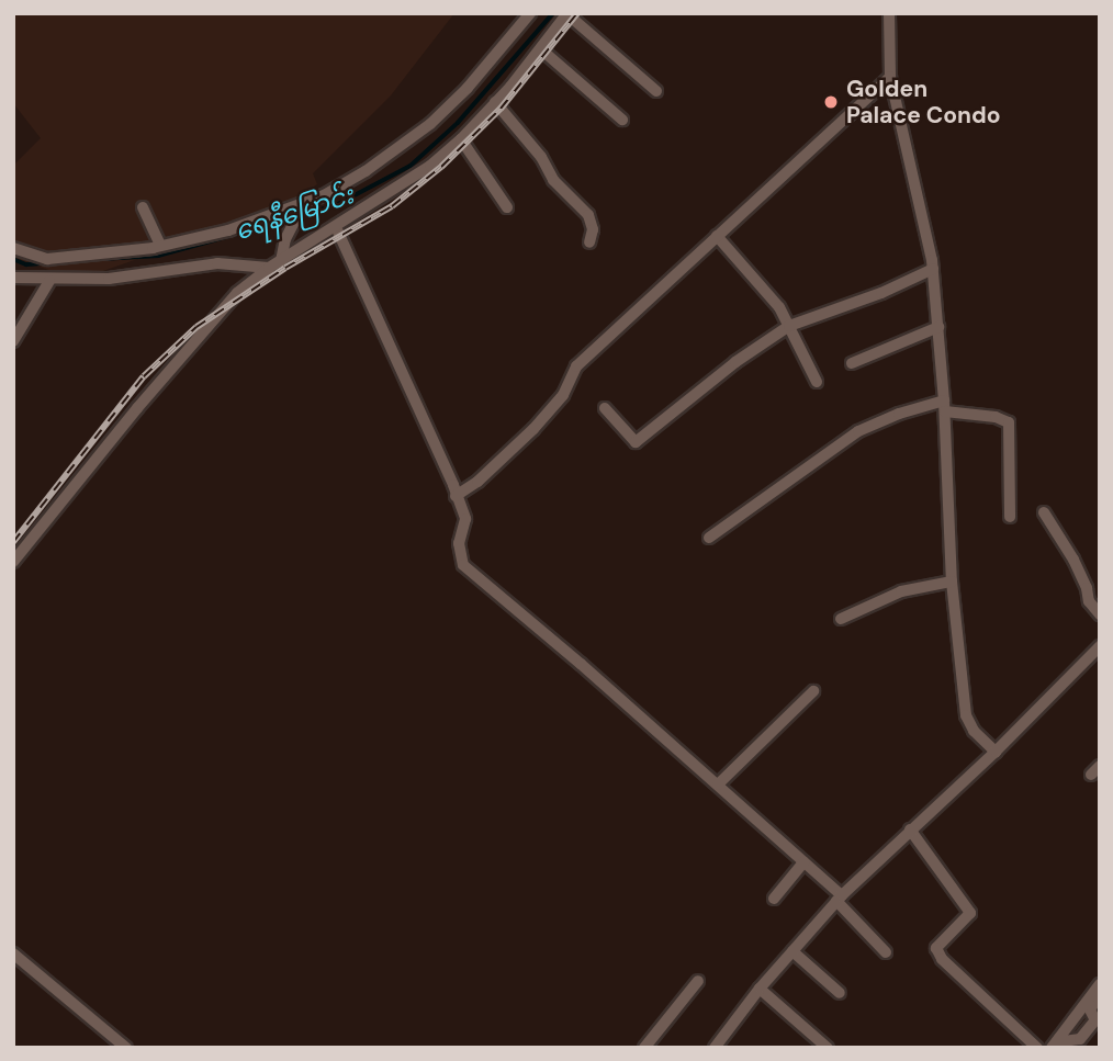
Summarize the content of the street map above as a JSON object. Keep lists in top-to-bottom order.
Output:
{
  "water": ["ရေနီမြောင်း"],
  "places": ["Golden Palace Condo"]
}
